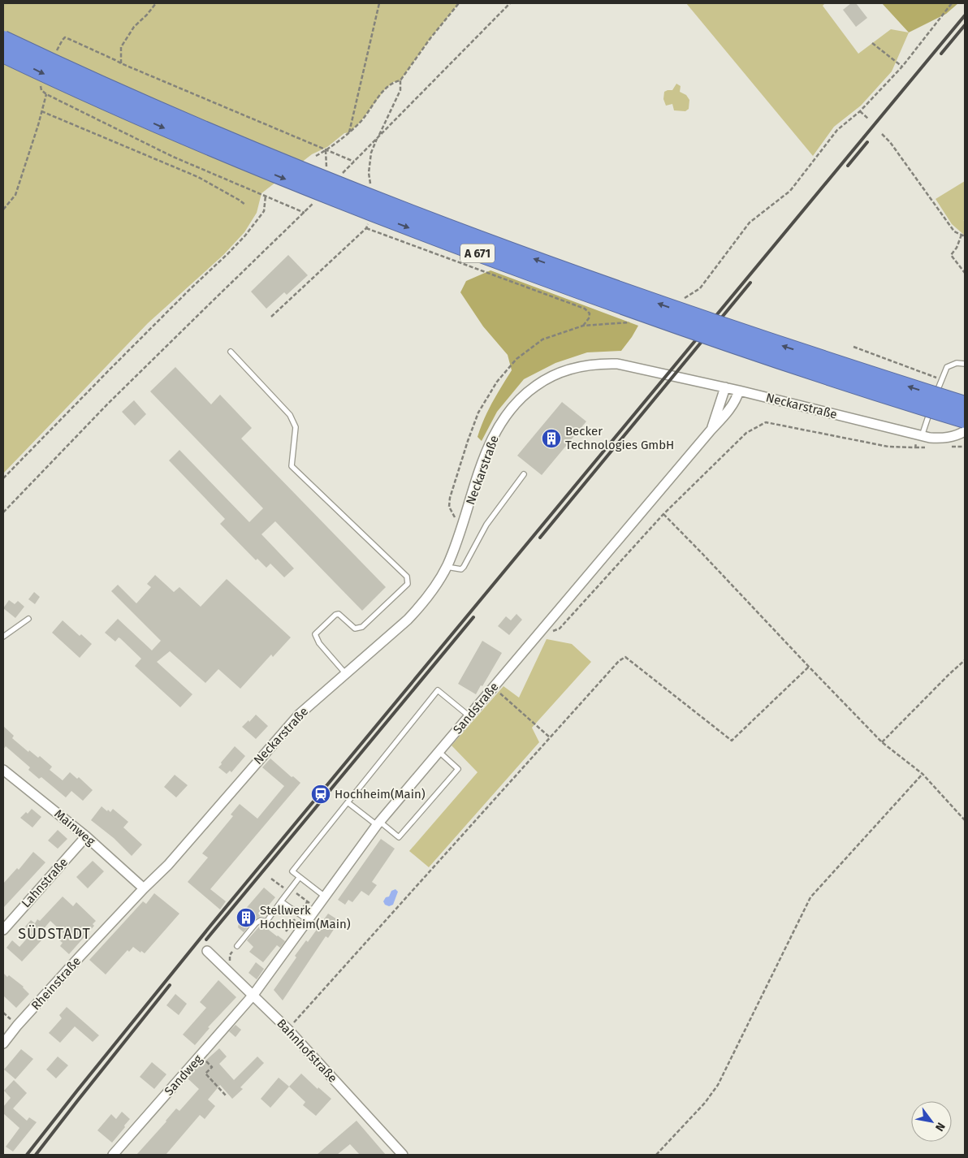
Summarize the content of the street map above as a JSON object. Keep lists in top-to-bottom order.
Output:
{
  "streets": {
    "highway": ["A 671"],
    "street": [
      "Neckarstraße",
      "Sandstraße",
      "Mainweg",
      "Lahnstraße",
      "Rheinstraße",
      "Bahnhofstraße",
      "Sandweg"
    ]
  },
  "crossings": [
    ["Neckarstraße", "Sandstraße"],
    ["Neckarstraße", "Mainweg"],
    ["Neckarstraße", "Rheinstraße"],
    ["Sandstraße", "Bahnhofstraße"],
    ["Sandstraße", "Sandweg"],
    ["Mainweg", "Lahnstraße"],
    ["Mainweg", "Rheinstraße"],
    ["Bahnhofstraße", "Sandweg"]
  ],
  "districts": ["SÜDSTADT"],
  "places": {
    "building": ["Becker Technologies GmbH", "Stellwerk Hochheim(Main)"],
    "station": ["Hochheim(Main)"]
  },
  "north": "bottom right"
}
